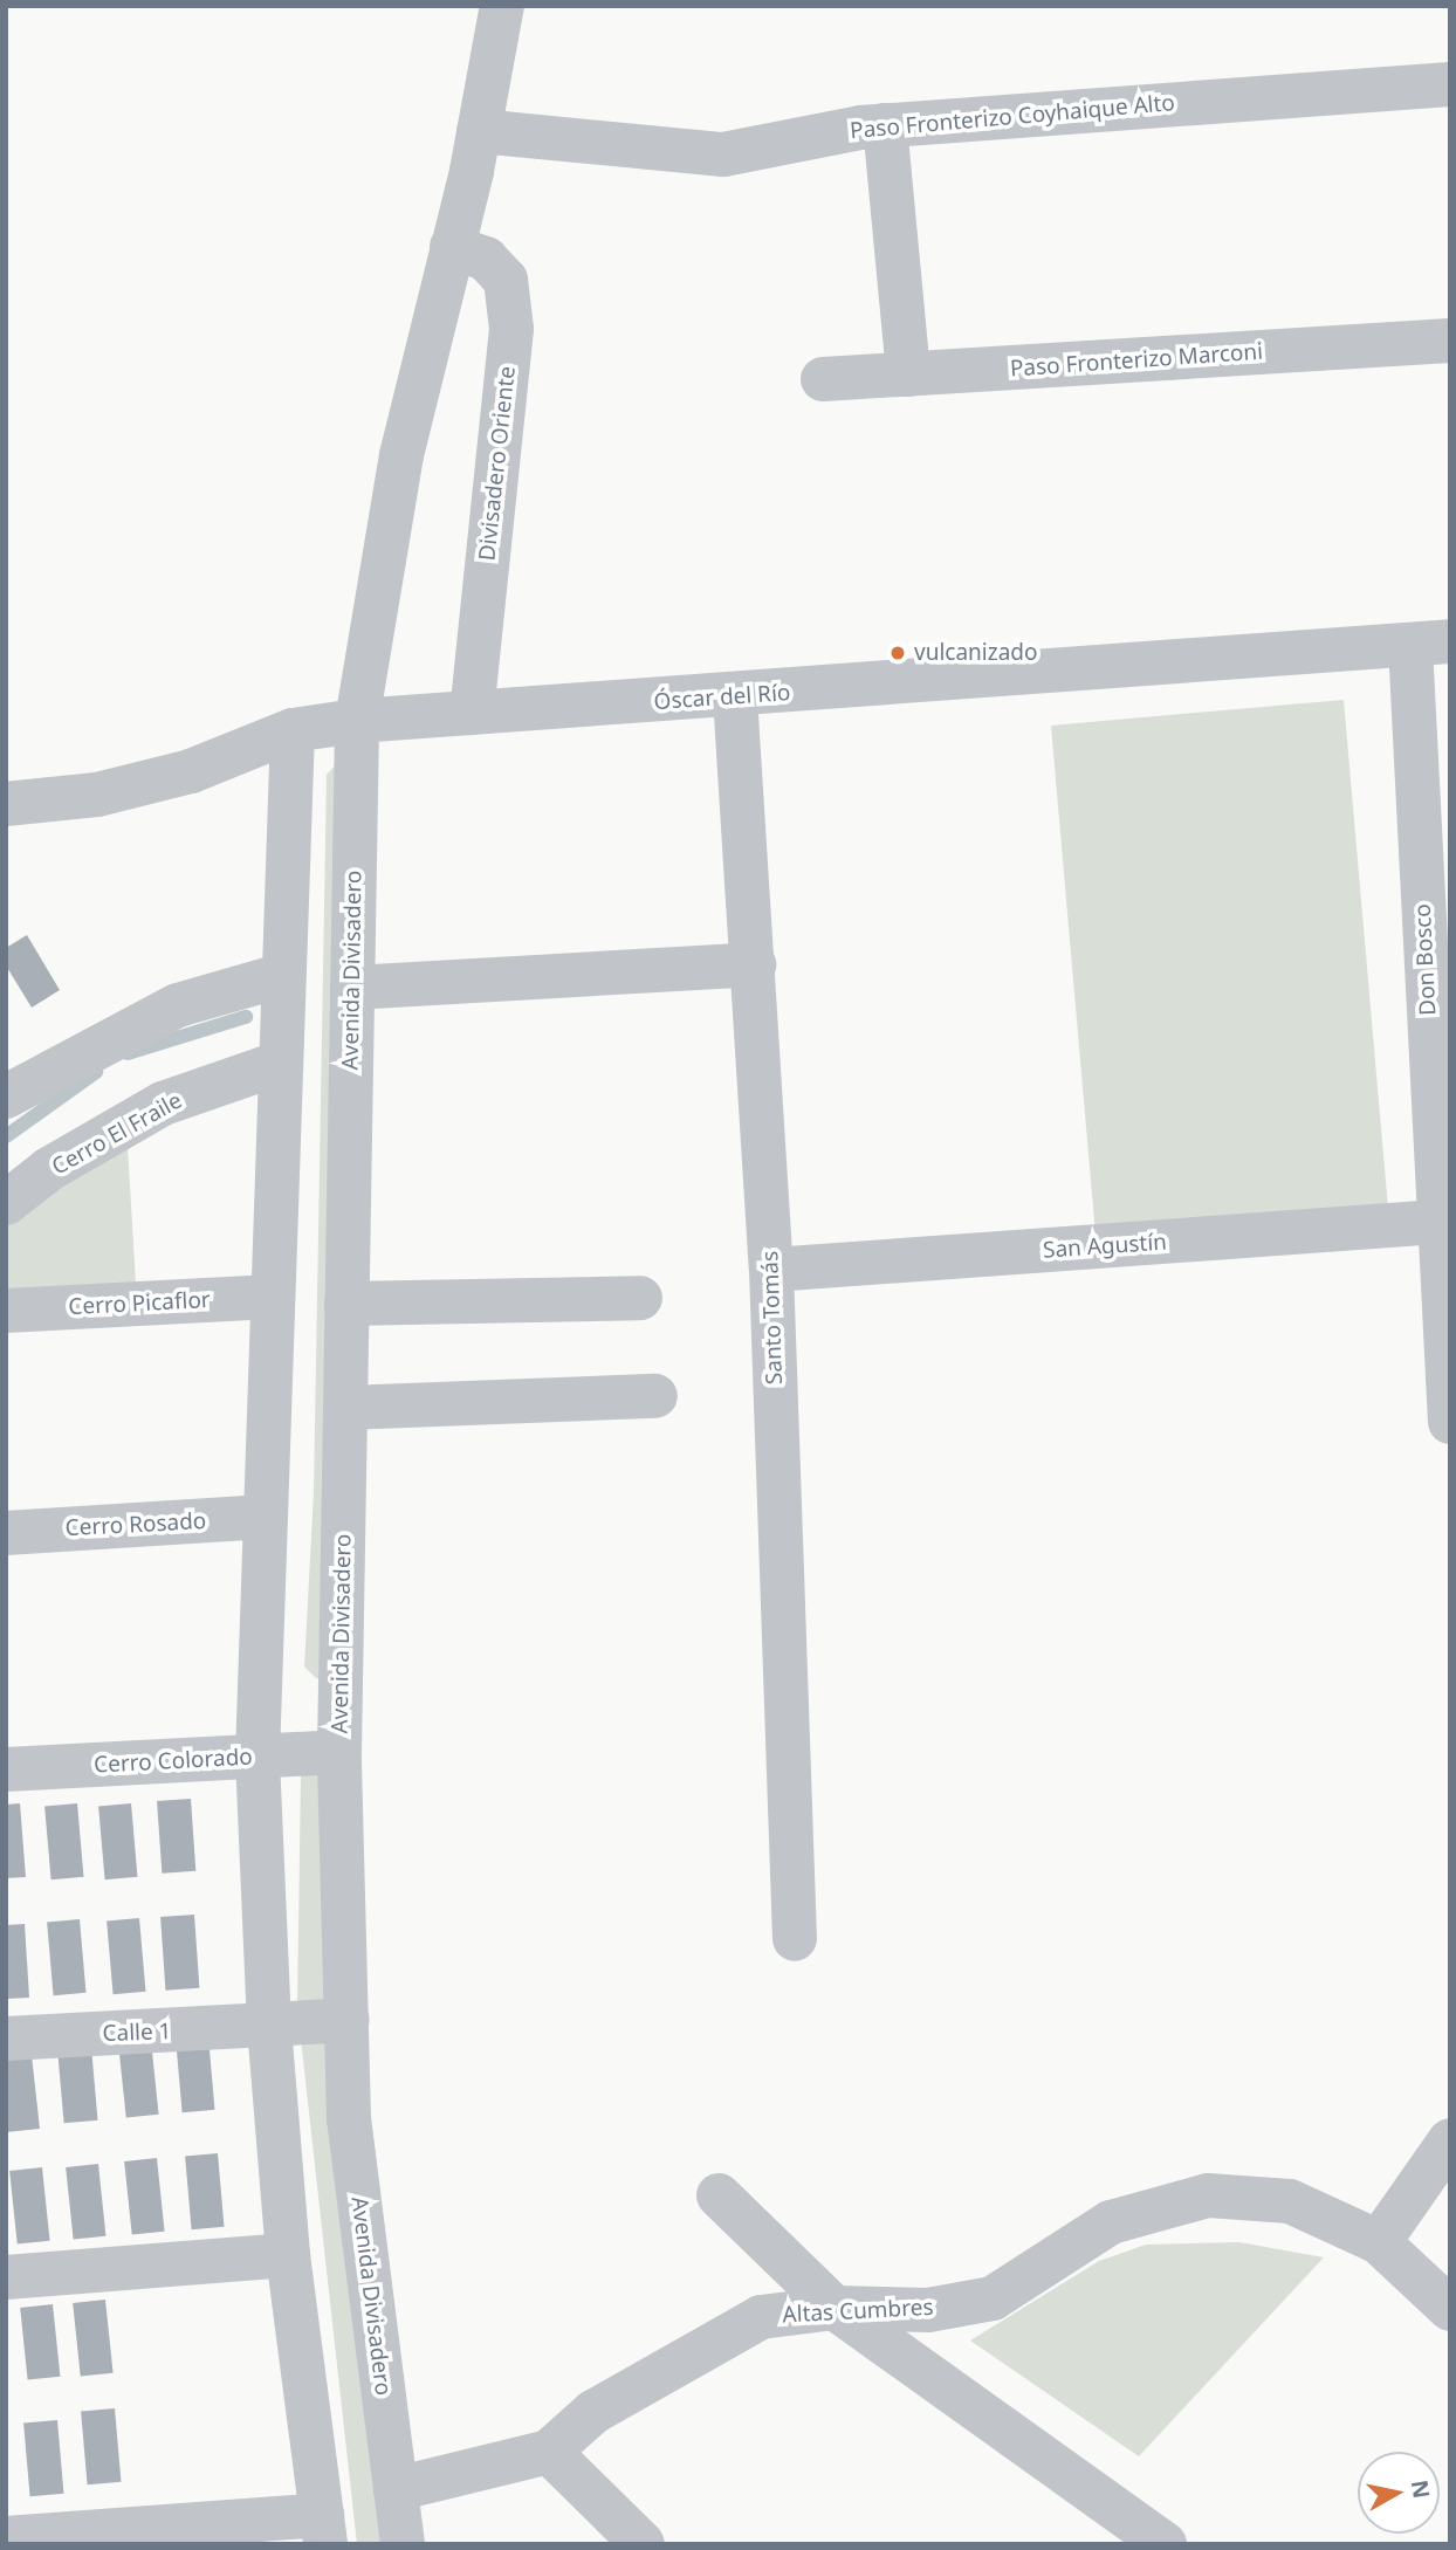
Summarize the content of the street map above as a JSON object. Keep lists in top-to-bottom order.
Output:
{
  "streets": {
    "street": [
      "Paso Fronterizo Coyhaique Alto",
      "Paso Fronterizo Marconi",
      "Divisadero Oriente",
      "Óscar del Río",
      "Don Bosco",
      "Avenida Divisadero",
      "Cerro El Fraile",
      "San Agustín",
      "Cerro Picaflor",
      "Santo Tomás",
      "Cerro Rosado",
      "Cerro Colorado",
      "Calle 1",
      "Altas Cumbres"
    ]
  },
  "crossings": [
    ["Divisadero Oriente", "Óscar del Río"],
    ["Óscar del Río", "Don Bosco"],
    ["Óscar del Río", "Avenida Divisadero"],
    ["Óscar del Río", "Santo Tomás"],
    ["Don Bosco", "San Agustín"],
    ["Avenida Divisadero", "Cerro Colorado"],
    ["Avenida Divisadero", "Calle 1"],
    ["Avenida Divisadero", "Altas Cumbres"],
    ["San Agustín", "Santo Tomás"]
  ],
  "places": ["vulcanizado"],
  "north": "right"
}
